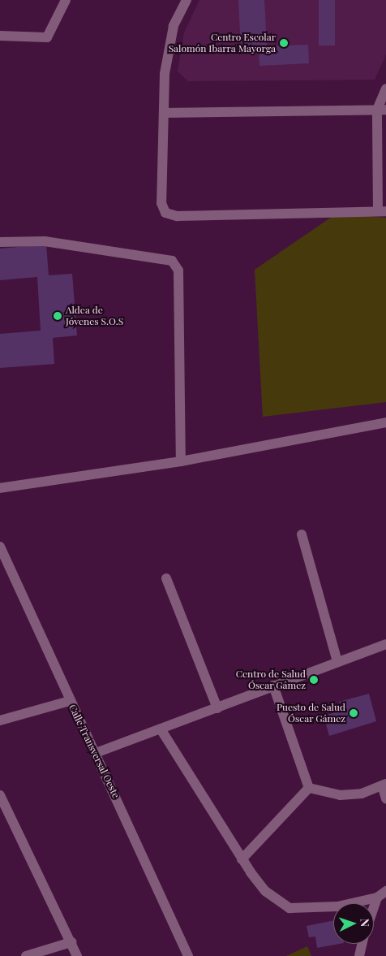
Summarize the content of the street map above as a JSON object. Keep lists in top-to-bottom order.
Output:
{
  "streets": {
    "street": ["Calle Transversal Oeste"]
  },
  "places": [
    "Centro Escolar Salomón Ibarra Mayorga",
    "Aldea de Jóvenes S.O.S",
    "Centro de Salud Óscar Gámez",
    "Puesto de Salud Óscar Gámez"
  ],
  "north": "right"
}
